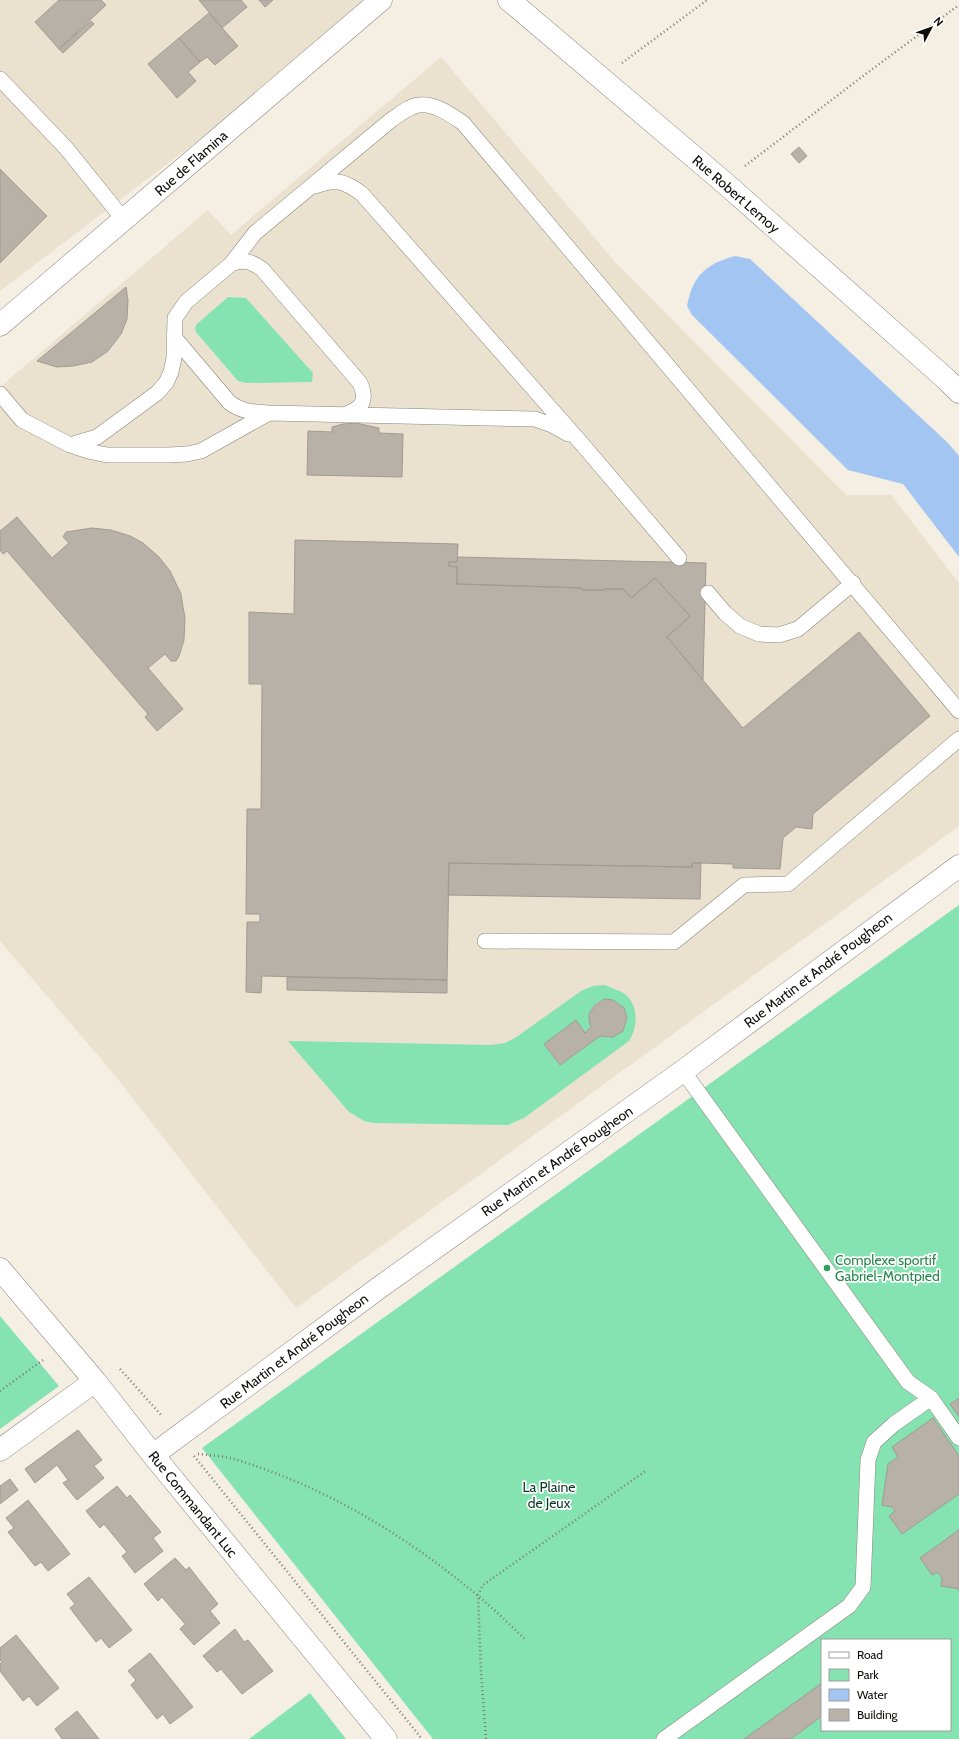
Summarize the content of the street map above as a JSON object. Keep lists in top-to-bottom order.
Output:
{
  "streets": {
    "street": [
      "Rue de Flamina",
      "Rue Robert Lemoy",
      "Rue Martin et André Pougheon",
      "Rue Commandant Luc"
    ]
  },
  "crossings": [
    ["Rue Martin et André Pougheon", "Rue Commandant Luc"]
  ],
  "parks": ["La Plaine de Jeux"],
  "places": ["Complexe sportif Gabriel-Montpied"],
  "legend": [
    "Road",
    "Park",
    "Water",
    "Building"
  ],
  "north": "top right"
}
